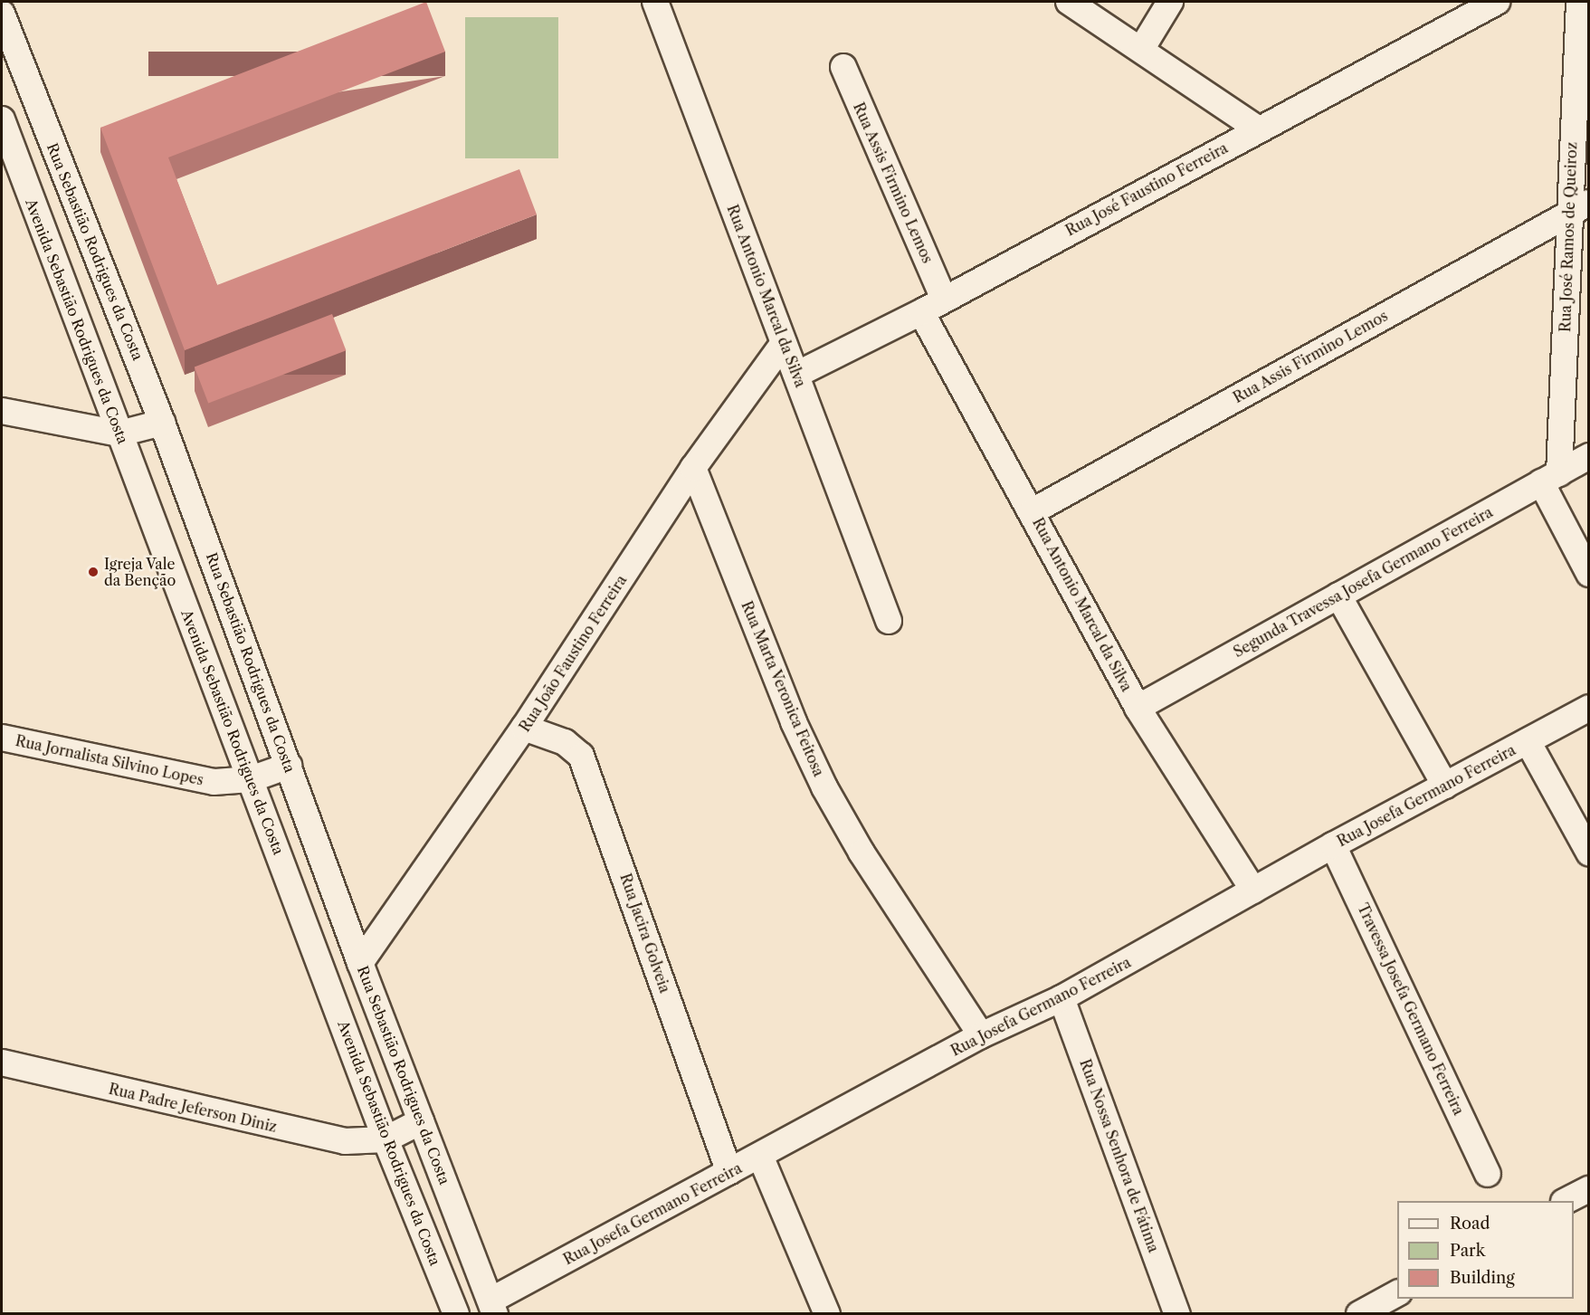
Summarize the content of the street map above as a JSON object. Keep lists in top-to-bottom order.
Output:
{
  "streets": {
    "street": [
      "Rua Assis Firmino Lemos",
      "Rua José Faustino Ferreira",
      "Rua José Ramos de Queiroz",
      "Rua Sebastião Rodrigues da Costa",
      "Rua Antonio Marcal da Silva",
      "Avenida Sebastião Rodrigues da Costa",
      "Segunda Travessa Josefa Germano Ferreira",
      "Rua João Faustino Ferreira",
      "Rua Marta Veronica Feitosa",
      "Rua Jornalista Silvino Lopes",
      "Rua Josefa Germano Ferreira",
      "Rua Jacira Golveia",
      "Travessa Josefa Germano Ferreira",
      "Rua Padre Jeferson Diniz",
      "Rua Nossa Senhora de Fátima"
    ]
  },
  "crossings": [
    ["Rua Assis Firmino Lemos", "Rua José Faustino Ferreira"],
    ["Rua Assis Firmino Lemos", "Rua José Ramos de Queiroz"],
    ["Rua Assis Firmino Lemos", "Rua Antonio Marcal da Silva"],
    ["Rua José Faustino Ferreira", "Rua Antonio Marcal da Silva"],
    ["Rua José Ramos de Queiroz", "Segunda Travessa Josefa Germano Ferreira"],
    ["Rua Sebastião Rodrigues da Costa", "Rua João Faustino Ferreira"],
    ["Rua Sebastião Rodrigues da Costa", "Rua Jornalista Silvino Lopes"],
    ["Rua Sebastião Rodrigues da Costa", "Rua Josefa Germano Ferreira"],
    ["Rua Antonio Marcal da Silva", "Segunda Travessa Josefa Germano Ferreira"],
    ["Rua Antonio Marcal da Silva", "Rua João Faustino Ferreira"],
    ["Rua Antonio Marcal da Silva", "Rua Josefa Germano Ferreira"],
    ["Avenida Sebastião Rodrigues da Costa", "Rua Jornalista Silvino Lopes"],
    ["Avenida Sebastião Rodrigues da Costa", "Rua Padre Jeferson Diniz"],
    ["Rua João Faustino Ferreira", "Rua Marta Veronica Feitosa"],
    ["Rua João Faustino Ferreira", "Rua Jacira Golveia"],
    ["Rua Marta Veronica Feitosa", "Rua Josefa Germano Ferreira"],
    ["Rua Josefa Germano Ferreira", "Rua Jacira Golveia"],
    ["Rua Josefa Germano Ferreira", "Travessa Josefa Germano Ferreira"],
    ["Rua Josefa Germano Ferreira", "Rua Nossa Senhora de Fátima"]
  ],
  "places": ["Igreja Vale da Benção"],
  "legend": ["Road", "Park", "Building"]
}
